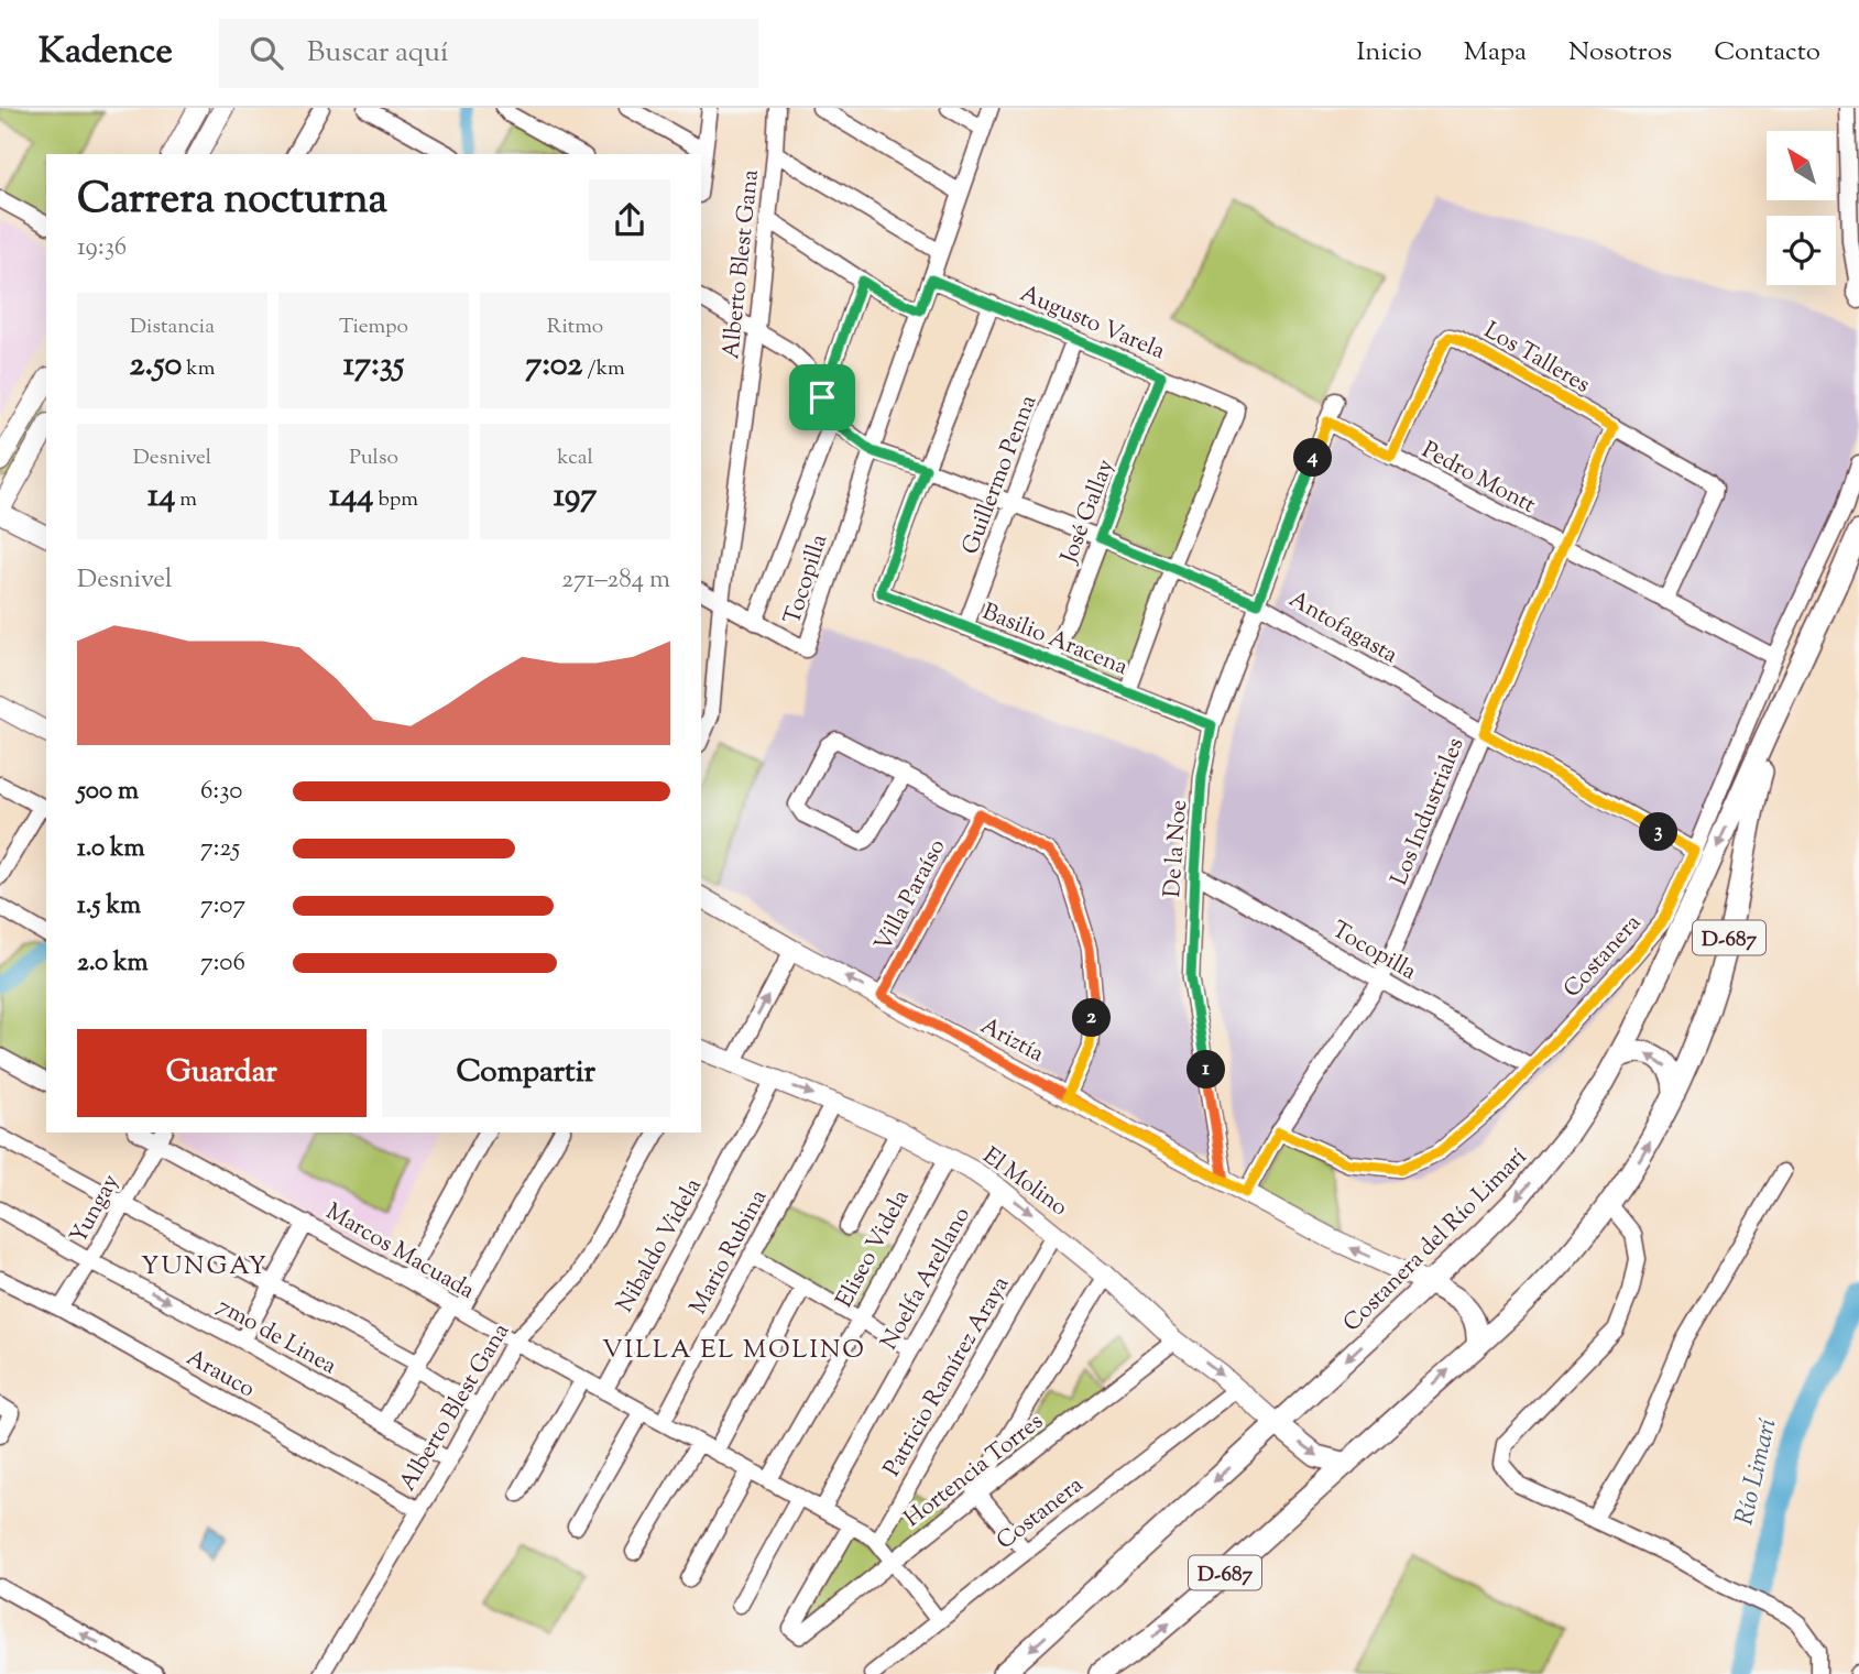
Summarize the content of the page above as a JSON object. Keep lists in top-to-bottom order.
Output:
{
  "streets": {
    "highway": ["D-687", "Costanera del Río Limarí"],
    "main road": ["Ariztía", "El Molino"],
    "street": [
      "Alberto Blest Gana",
      "Augusto Varela",
      "Los Talleres",
      "Guillermo Penna",
      "Pedro Montt",
      "José Gallay",
      "Tocopilla",
      "Antofagasta",
      "Basilio Aracena",
      "Los Industriales",
      "De la Noe",
      "Villa Paraíso",
      "Costanera",
      "Yungay",
      "Nibaldo Videla",
      "Eliseo Videla",
      "Marcos Macuada",
      "Mario Rubina",
      "Noelfa Arellano",
      "7mo de Linea",
      "Arauco",
      "Patricio Ramírez Araya",
      "Hortencia Torres"
    ]
  },
  "crossings": [
    ["Alberto Blest Gana", "Tocopilla"],
    ["Alberto Blest Gana", "Antofagasta"],
    ["Alberto Blest Gana", "Marcos Macuada"],
    ["Alberto Blest Gana", "7mo de Linea"],
    ["Alberto Blest Gana", "Arauco"],
    ["Augusto Varela", "Guillermo Penna"],
    ["Augusto Varela", "José Gallay"],
    ["Augusto Varela", "Antofagasta"],
    ["Los Talleres", "Pedro Montt"],
    ["Los Talleres", "Los Industriales"],
    ["Guillermo Penna", "Antofagasta"],
    ["Guillermo Penna", "Basilio Aracena"],
    ["Pedro Montt", "Los Industriales"],
    ["Pedro Montt", "De la Noe"],
    ["Pedro Montt", "Costanera"],
    ["José Gallay", "Antofagasta"],
    ["José Gallay", "Basilio Aracena"],
    ["Tocopilla", "Antofagasta"],
    ["Tocopilla", "Los Industriales"],
    ["Tocopilla", "De la Noe"],
    ["Tocopilla", "Costanera"],
    ["Antofagasta", "Basilio Aracena"],
    ["Antofagasta", "Los Industriales"],
    ["Antofagasta", "De la Noe"],
    ["Antofagasta", "Costanera"],
    ["Basilio Aracena", "De la Noe"],
    ["Los Industriales", "Costanera"],
    ["Los Industriales", "Ariztía"],
    ["De la Noe", "Ariztía"],
    ["Villa Paraíso", "Ariztía"],
    ["Costanera", "El Molino"],
    ["Costanera", "Marcos Macuada"],
    ["Ariztía", "Costanera del Río Limarí"],
    ["El Molino", "Costanera del Río Limarí"],
    ["El Molino", "Nibaldo Videla"],
    ["El Molino", "Eliseo Videla"],
    ["El Molino", "Mario Rubina"],
    ["El Molino", "Noelfa Arellano"],
    ["El Molino", "Patricio Ramírez Araya"],
    ["El Molino", "Hortencia Torres"],
    ["Yungay", "Marcos Macuada"],
    ["Yungay", "7mo de Linea"],
    ["Yungay", "Arauco"],
    ["Nibaldo Videla", "Marcos Macuada"],
    ["Eliseo Videla", "Marcos Macuada"],
    ["Marcos Macuada", "Mario Rubina"],
    ["Marcos Macuada", "Noelfa Arellano"],
    ["Marcos Macuada", "Patricio Ramírez Araya"],
    ["Marcos Macuada", "Hortencia Torres"]
  ],
  "one_way": ["Ariztía"],
  "districts": ["YUNGAY", "VILLA EL MOLINO"],
  "water": ["Río Limarí"],
  "north": "top left",
  "page": {
    "header": "Kadence",
    "search": "Buscar aquí",
    "nav": [
      "Inicio",
      "Mapa",
      "Nosotros",
      "Contacto"
    ],
    "heading": ["Carrera nocturna", "19:36"],
    "stats": [
      ["Distancia", "2.50 km"],
      ["Tiempo", "17:35"],
      ["Ritmo", "7:02 /km"],
      ["Desnivel", "14 m"],
      ["Pulso", "144 bpm"],
      ["kcal", "197"]
    ],
    "pins": [
      "4",
      "3",
      "2",
      "1"
    ],
    "chart": ["Desnivel", "271–284 m"],
    "list": [
      {
        "name": "500 m",
        "note": "6:30"
      },
      {
        "name": "1.0 km",
        "note": "7:25"
      },
      {
        "name": "1.5 km",
        "note": "7:07"
      },
      {
        "name": "2.0 km",
        "note": "7:06"
      }
    ],
    "buttons": ["Guardar", "Compartir"]
  }
}
